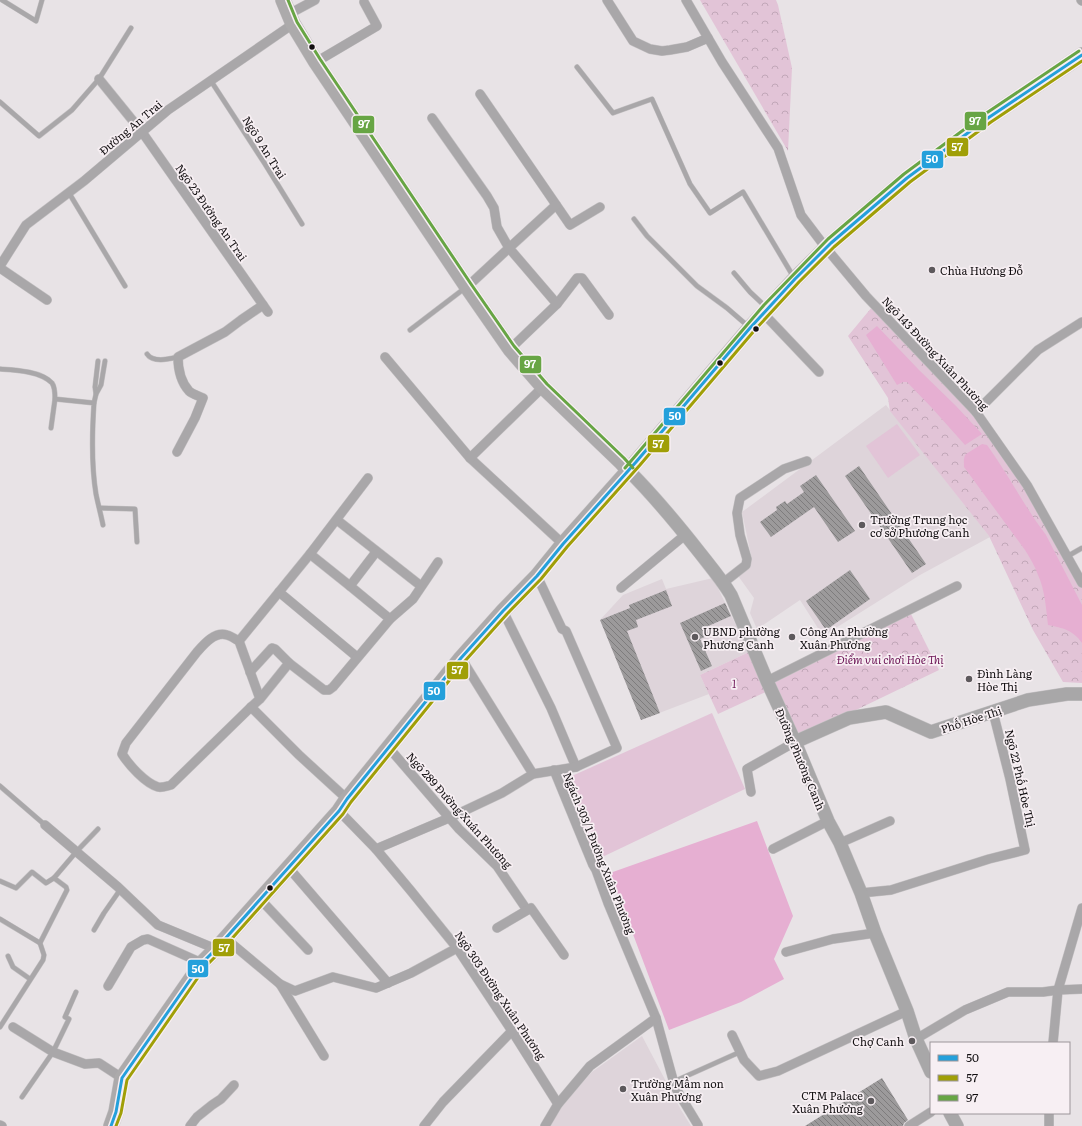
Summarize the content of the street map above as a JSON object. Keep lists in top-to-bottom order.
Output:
{
  "streets": {
    "street": [
      "Đường An Trai",
      "Ngõ 23 Đường An Trai",
      "Ngõ 143 Đường Xuân Phương",
      "Phố Hòe Thị",
      "Đường Phương Canh",
      "Ngõ 22 Phố Hòe Thị",
      "Ngõ 289 Đường Xuân Phương",
      "Ngách 303/1 Đường Xuân Phương",
      "Ngõ 303 Đường Xuân Phương"
    ],
    "lane": ["Ngõ 9 An Trai"]
  },
  "crossings": [
    ["Đường An Trai", "Ngõ 9 An Trai"],
    ["Đường An Trai", "Ngõ 23 Đường An Trai"],
    ["Phố Hòe Thị", "Đường Phương Canh"],
    ["Phố Hòe Thị", "Ngõ 22 Phố Hòe Thị"],
    ["Đường Phương Canh", "Ngõ 22 Phố Hòe Thị"],
    ["Ngõ 289 Đường Xuân Phương", "Ngách 303/1 Đường Xuân Phương"],
    ["Ngách 303/1 Đường Xuân Phương", "Ngõ 303 Đường Xuân Phương"]
  ],
  "parks": ["Điểm vui chơi Hòe Thị", "1"],
  "places": [
    "Chùa Hương Đỗ",
    "Trường Trung học cơ sở Phương Canh",
    "UBND phường Phương Canh",
    "Công An Phường Xuân Phương",
    "Đình Làng Hòe Thị",
    "Chợ Canh",
    "Trường Mầm non Xuân Phương",
    "CTM Palace Xuân Phương"
  ],
  "lines": ["transit line 97", "transit line 50", "transit line 57"],
  "legend": ["50", "57", "97"]
}
